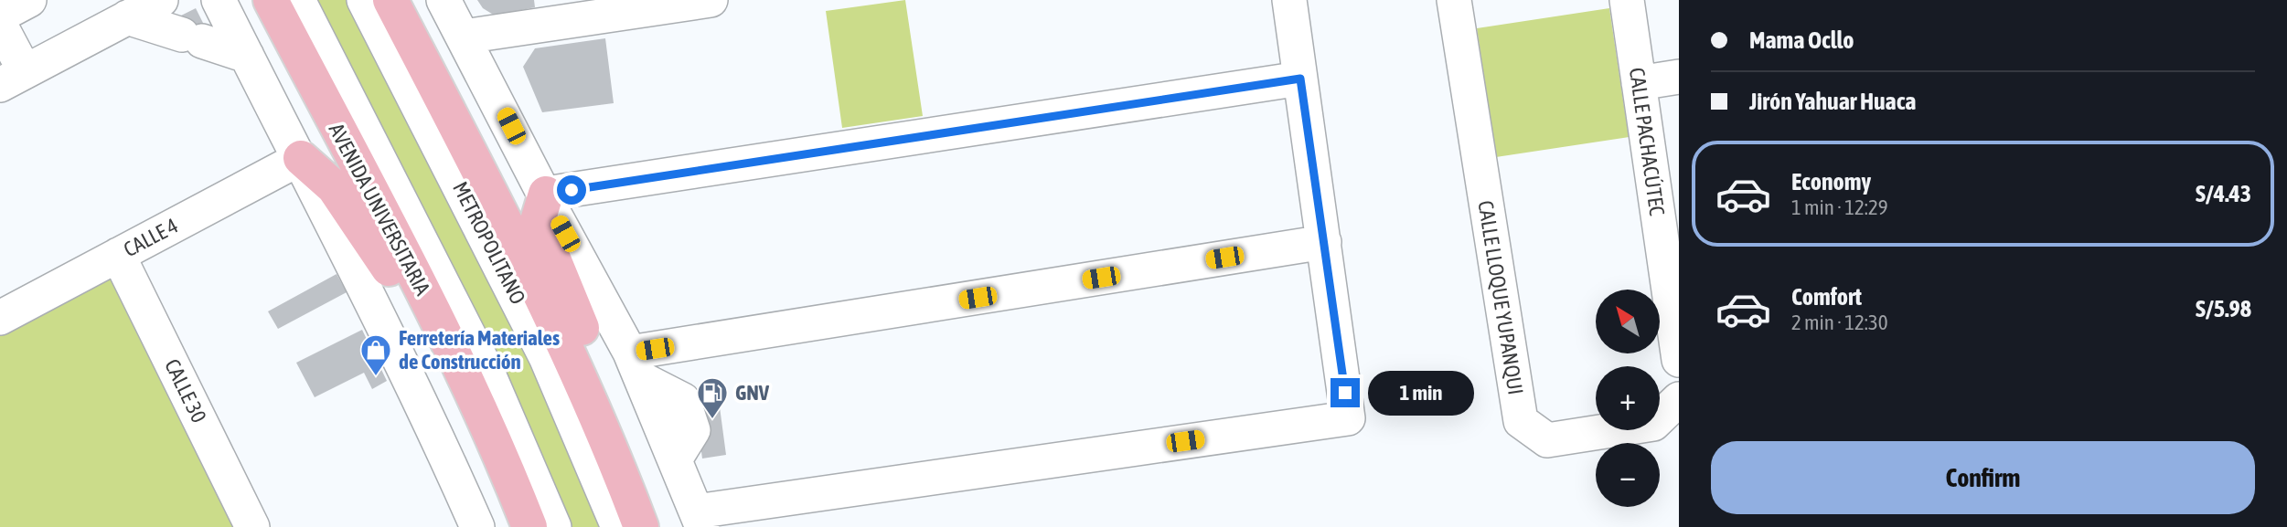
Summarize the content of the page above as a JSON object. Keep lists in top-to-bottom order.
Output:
{
  "streets": {
    "main road": ["AVENIDA UNIVERSITARIA"],
    "street": [
      "CALLE PACHACÚTEC",
      "CALLE 4",
      "METROPOLITANO",
      "CALLE LLOQUE YUPANQUI",
      "CALLE 30"
    ]
  },
  "crossings": [
    ["CALLE 4", "CALLE 30"]
  ],
  "places": {
    "shop": ["Ferretería Materiales de Construcción"],
    "fuel station": ["GNV"]
  },
  "north": "top left",
  "page": {
    "banner": ["Mama Ocllo", "Jirón Yahuar Huaca"],
    "list": [
      {
        "name": "Economy",
        "note": "1 min · 12:29",
        "value": "S/4.43"
      },
      {
        "name": "Comfort",
        "note": "2 min · 12:30",
        "value": "S/5.98"
      }
    ],
    "map_buttons": ["+", "−"],
    "bubble": "1 min",
    "buttons": "Confirm"
  }
}
